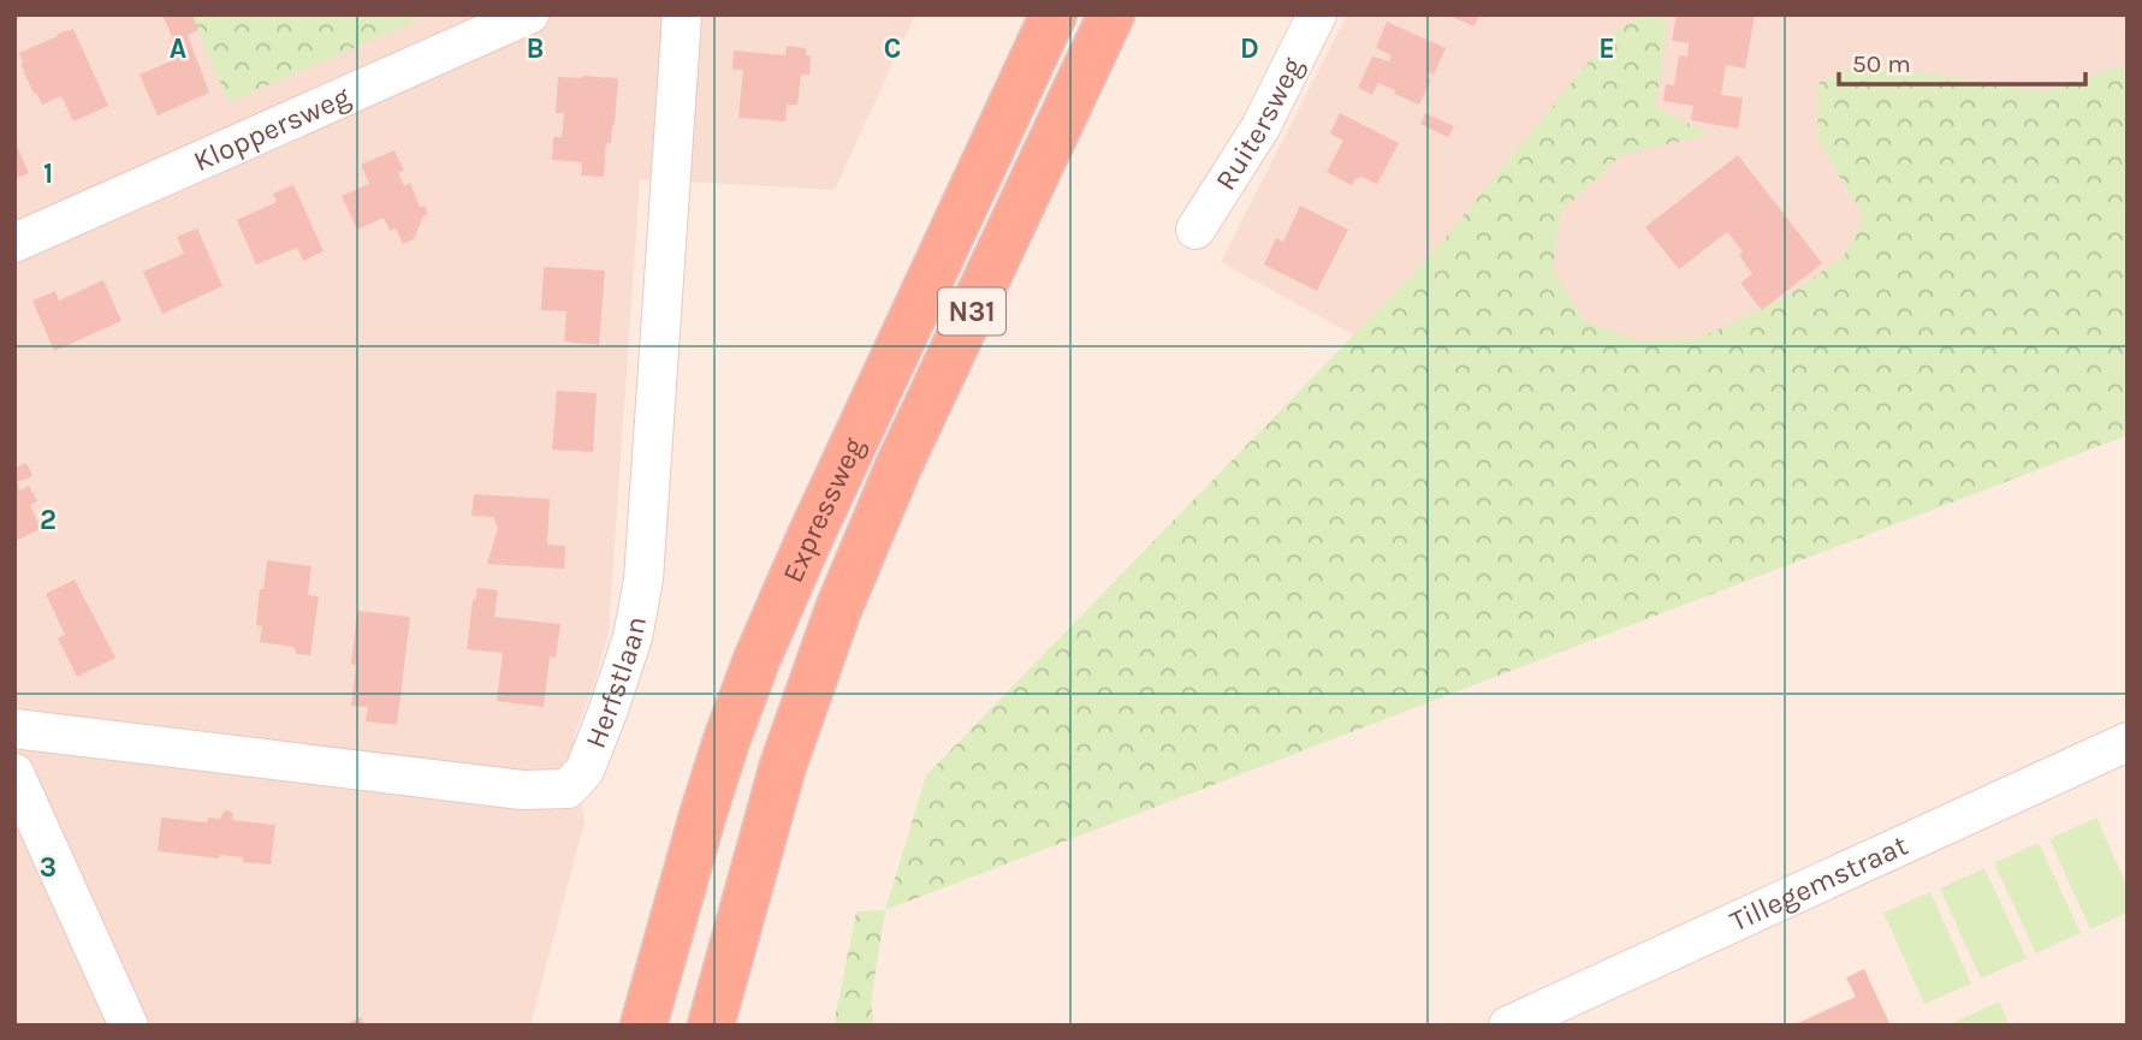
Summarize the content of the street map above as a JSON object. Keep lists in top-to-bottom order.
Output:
{
  "streets": {
    "highway": ["N31", "Expressweg"],
    "street": [
      "Ruitersweg",
      "Kloppersweg",
      "Herfstlaan",
      "Tillegemstraat"
    ]
  },
  "scale_bar": "50 m",
  "grid": {
    "columns": [
      "A",
      "B",
      "C",
      "D",
      "E"
    ],
    "rows": ["1", "2", "3"]
  }
}
